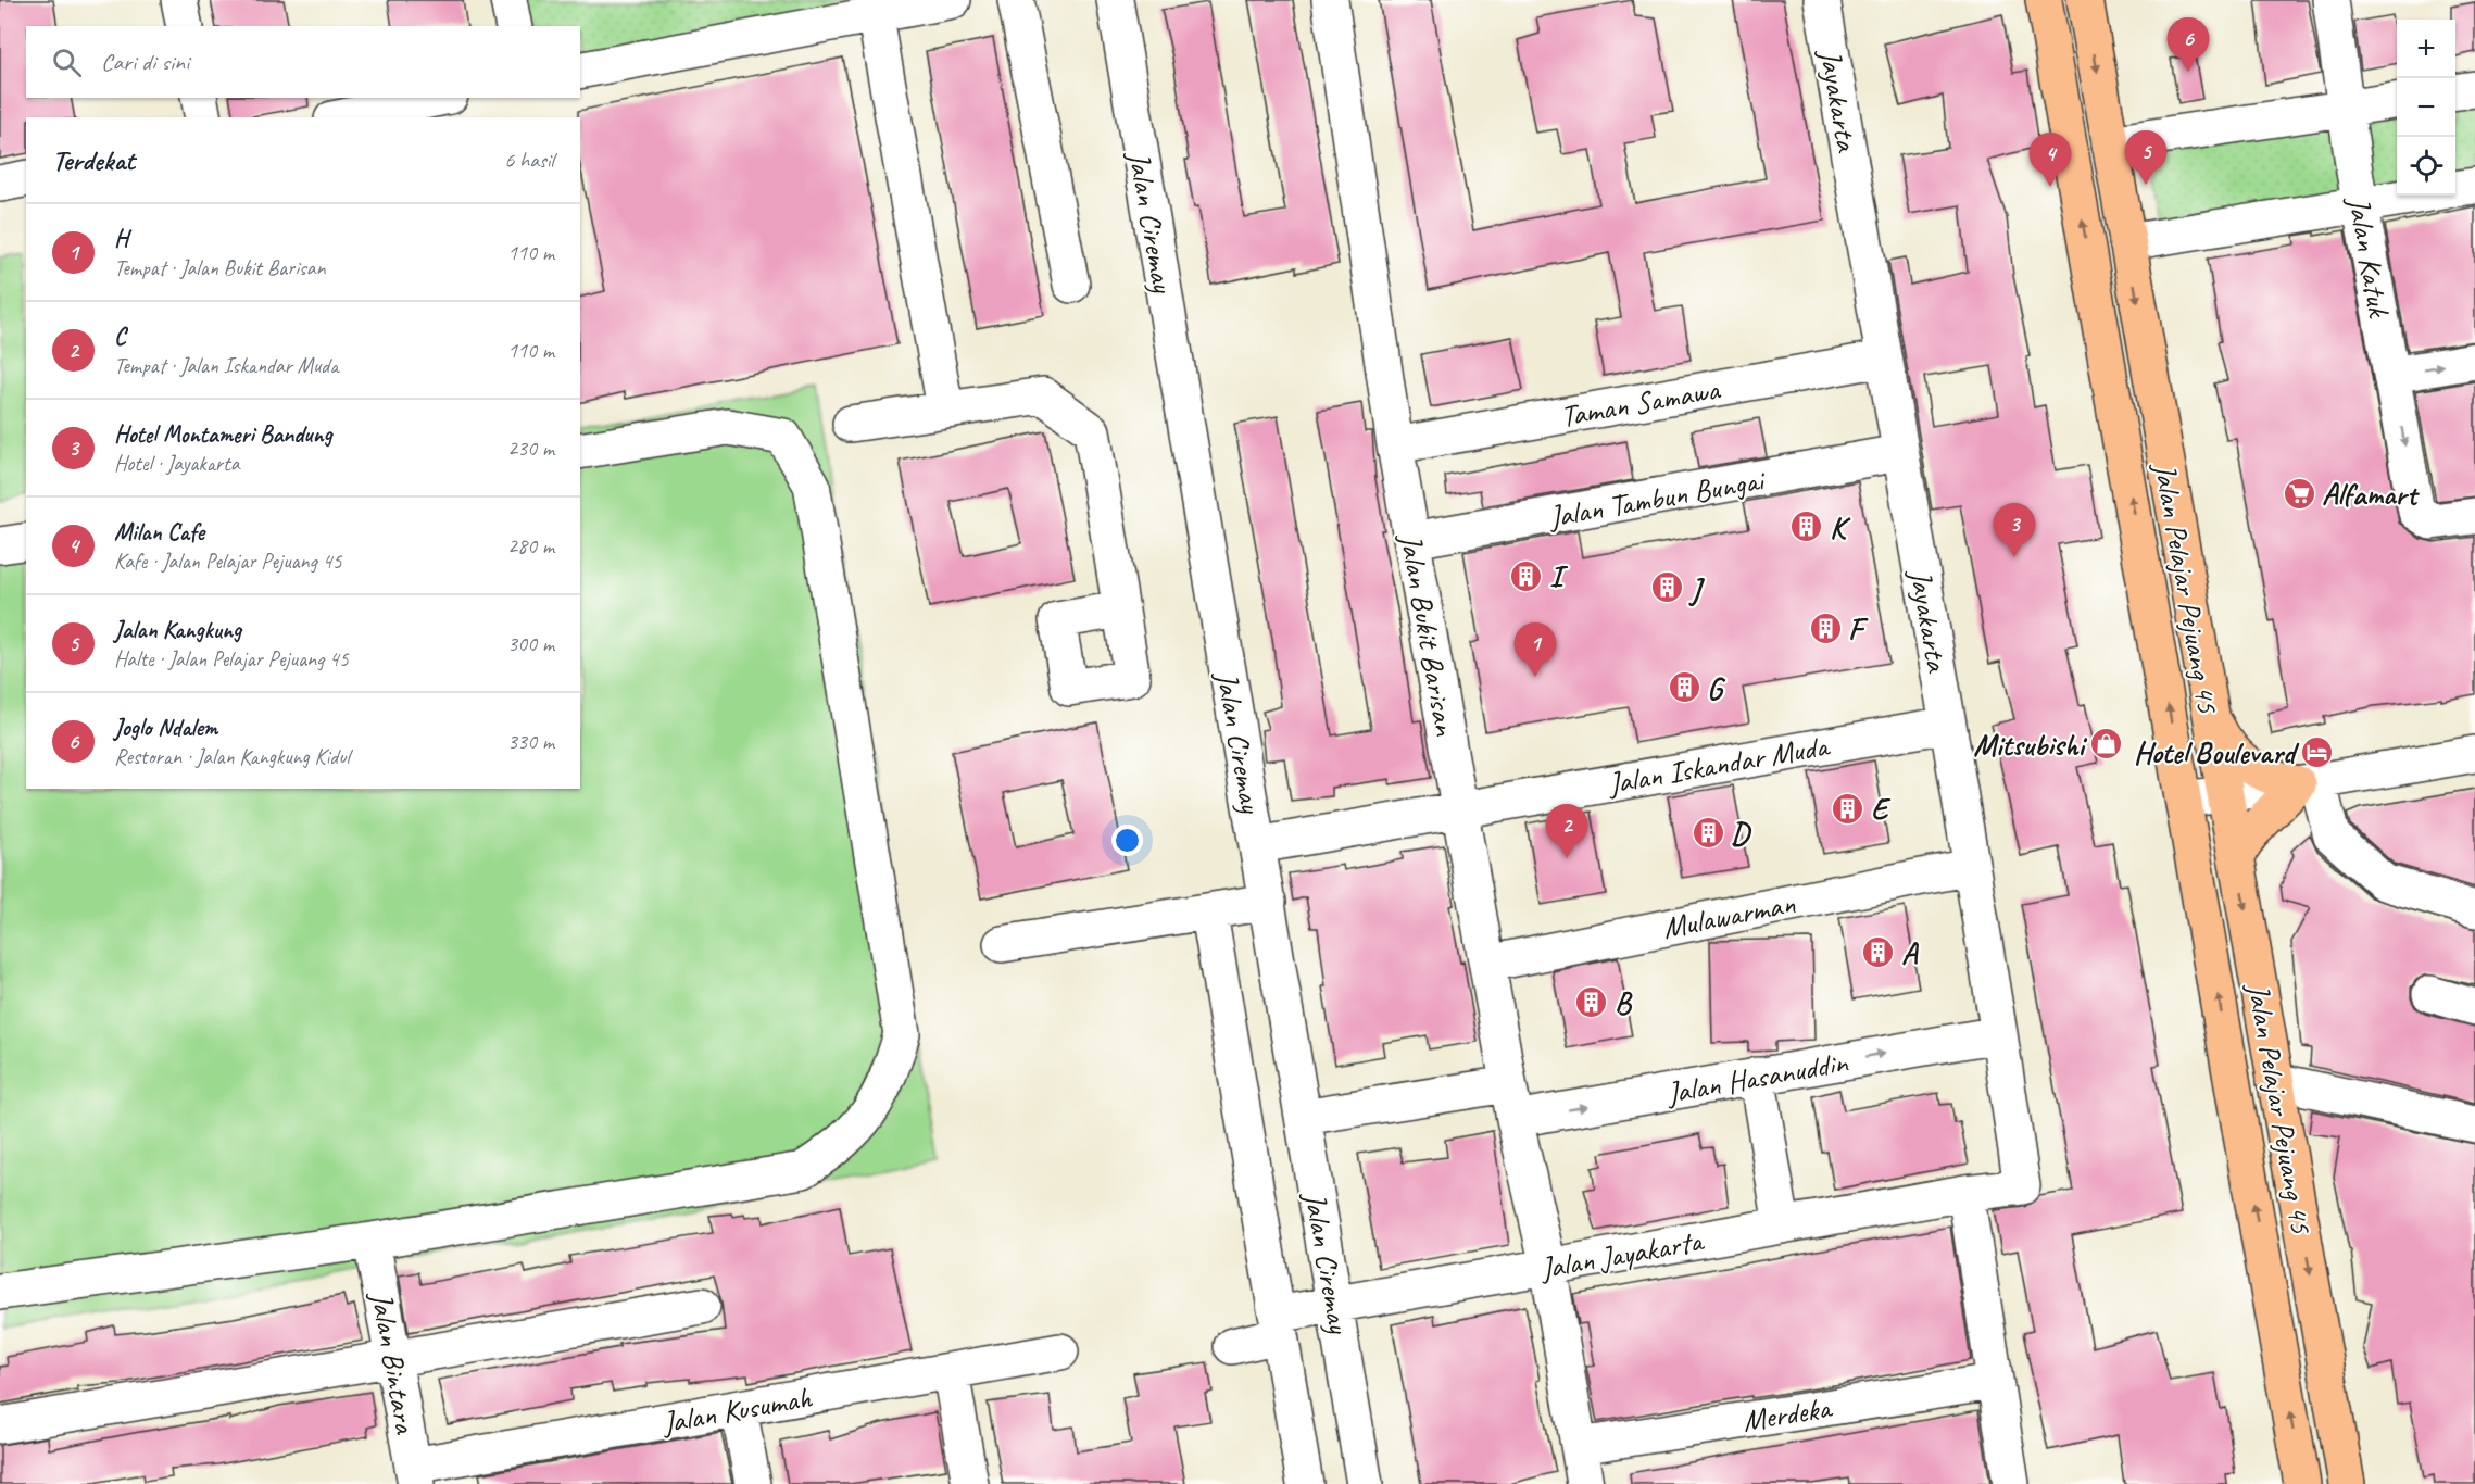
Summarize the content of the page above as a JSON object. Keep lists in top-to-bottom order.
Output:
{
  "streets": {
    "main road": ["Jalan Pelajar Pejuang 45"],
    "street": [
      "Jayakarta",
      "Jalan Ciremay",
      "Jalan Katuk",
      "Taman Samawa",
      "Jalan Tambun Bungai",
      "Jalan Bukit Barisan",
      "Jalan Iskandar Muda",
      "Mulawarman",
      "Jalan Hasanuddin",
      "Jalan Jayakarta",
      "Jalan Bintara",
      "Jalan Kusumah",
      "Merdeka"
    ]
  },
  "crossings": [
    ["Jayakarta", "Taman Samawa"],
    ["Jayakarta", "Jalan Tambun Bungai"],
    ["Jayakarta", "Jalan Iskandar Muda"],
    ["Jayakarta", "Mulawarman"],
    ["Jayakarta", "Jalan Hasanuddin"],
    ["Jayakarta", "Jalan Jayakarta"],
    ["Jalan Ciremay", "Jalan Iskandar Muda"],
    ["Jalan Ciremay", "Jalan Jayakarta"],
    ["Taman Samawa", "Jalan Bukit Barisan"],
    ["Jalan Tambun Bungai", "Jalan Bukit Barisan"],
    ["Jalan Bukit Barisan", "Jalan Iskandar Muda"],
    ["Jalan Bukit Barisan", "Mulawarman"],
    ["Jalan Bukit Barisan", "Jalan Hasanuddin"],
    ["Jalan Bukit Barisan", "Jalan Jayakarta"],
    ["Jalan Bukit Barisan", "Merdeka"],
    ["Jalan Bintara", "Jalan Kusumah"]
  ],
  "one_way": ["Jalan Hasanuddin"],
  "places": {
    "supermarket": ["Alfamart"],
    "building": [
      "K",
      "I",
      "J",
      "F",
      "G",
      "E",
      "D",
      "A",
      "B"
    ],
    "shop": ["Mitsubishi"],
    "hotel": ["Hotel Boulevard"]
  },
  "page": {
    "pins": [
      "6",
      "5",
      "4",
      "3",
      "1",
      "2"
    ],
    "map_buttons": ["+", "−"],
    "search": "Cari di sini",
    "heading": ["Terdekat", "6 hasil"],
    "list": [
      {
        "mark": "1",
        "name": "H",
        "note": "Tempat · Jalan Bukit Barisan",
        "value": "110 m"
      },
      {
        "mark": "2",
        "name": "C",
        "note": "Tempat · Jalan Iskandar Muda",
        "value": "110 m"
      },
      {
        "mark": "3",
        "name": "Hotel Montameri Bandung",
        "note": "Hotel · Jayakarta",
        "value": "230 m"
      },
      {
        "mark": "4",
        "name": "Milan Cafe",
        "note": "Kafe · Jalan Pelajar Pejuang 45",
        "value": "280 m"
      },
      {
        "mark": "5",
        "name": "Jalan Kangkung",
        "note": "Halte · Jalan Pelajar Pejuang 45",
        "value": "300 m"
      },
      {
        "mark": "6",
        "name": "Joglo Ndalem",
        "note": "Restoran · Jalan Kangkung Kidul",
        "value": "330 m"
      }
    ]
  }
}
